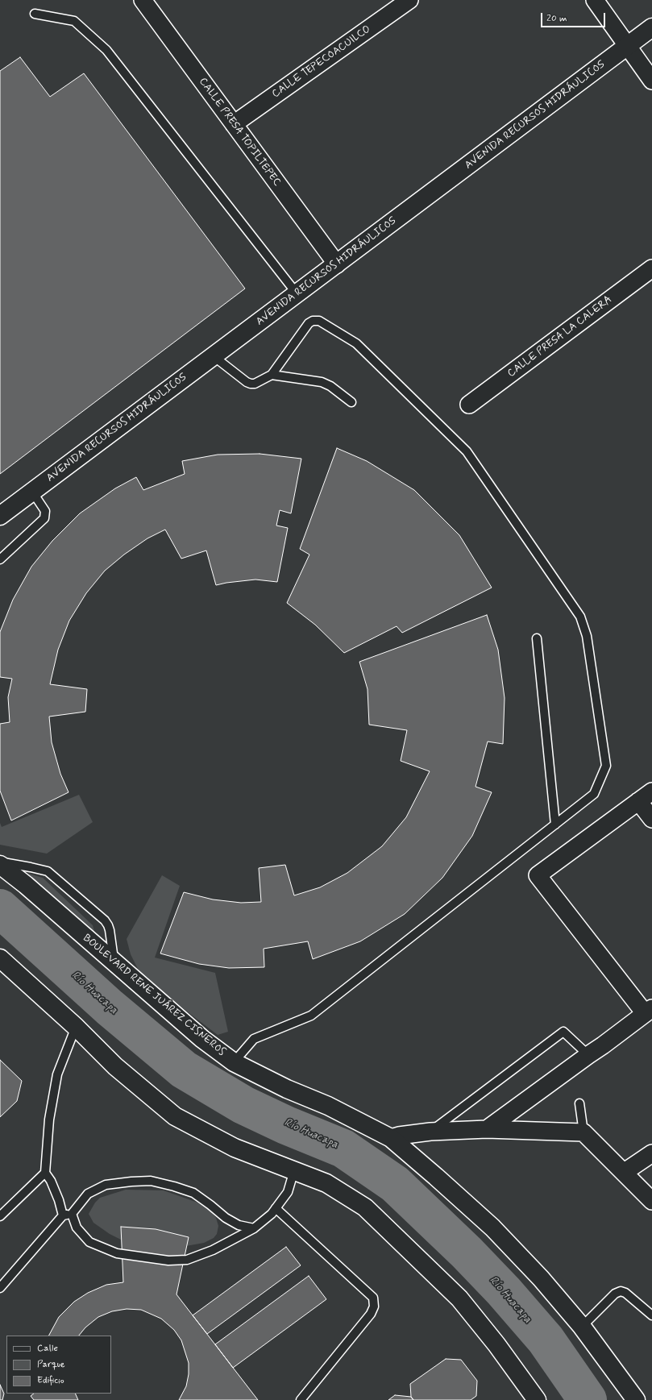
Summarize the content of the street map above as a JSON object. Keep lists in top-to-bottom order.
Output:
{
  "streets": {
    "main road": ["AVENIDA RECURSOS HIDRÁULICOS", "BOULEVARD RENE JUÁREZ CISNEROS"],
    "street": ["CALLE TEPECOACUILCO", "CALLE PRESA TOPILTEPEC", "CALLE PRESA LA CALERA"]
  },
  "crossings": [
    ["CALLE TEPECOACUILCO", "CALLE PRESA TOPILTEPEC"],
    ["AVENIDA RECURSOS HIDRÁULICOS", "CALLE PRESA TOPILTEPEC"]
  ],
  "water": ["Río Huacapa"],
  "legend": ["Calle", "Parque", "Edificio"],
  "scale_bar": "20 m"
}
